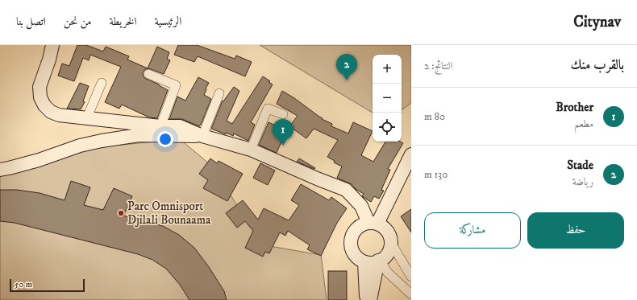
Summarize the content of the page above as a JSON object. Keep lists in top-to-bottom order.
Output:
{
  "places": ["Parc Omnisport Djilali Bounaama"],
  "scale_bar": "50 m",
  "page": {
    "header": "Citynav",
    "nav": [
      "الرئيسية",
      "الخريطة",
      "من نحن",
      "اتصل بنا"
    ],
    "heading": ["بالقرب منك", "النتائج: 2"],
    "pins": ["2", "1"],
    "map_buttons": ["+", "−"],
    "list": [
      {
        "mark": "1",
        "name": "Brother",
        "note": "مطعم",
        "value": "80 m"
      },
      {
        "mark": "2",
        "name": "Stade",
        "note": "رياضة",
        "value": "130 m"
      }
    ],
    "buttons": ["حفظ", "مشاركة"],
    "scale": "50 m"
  }
}
